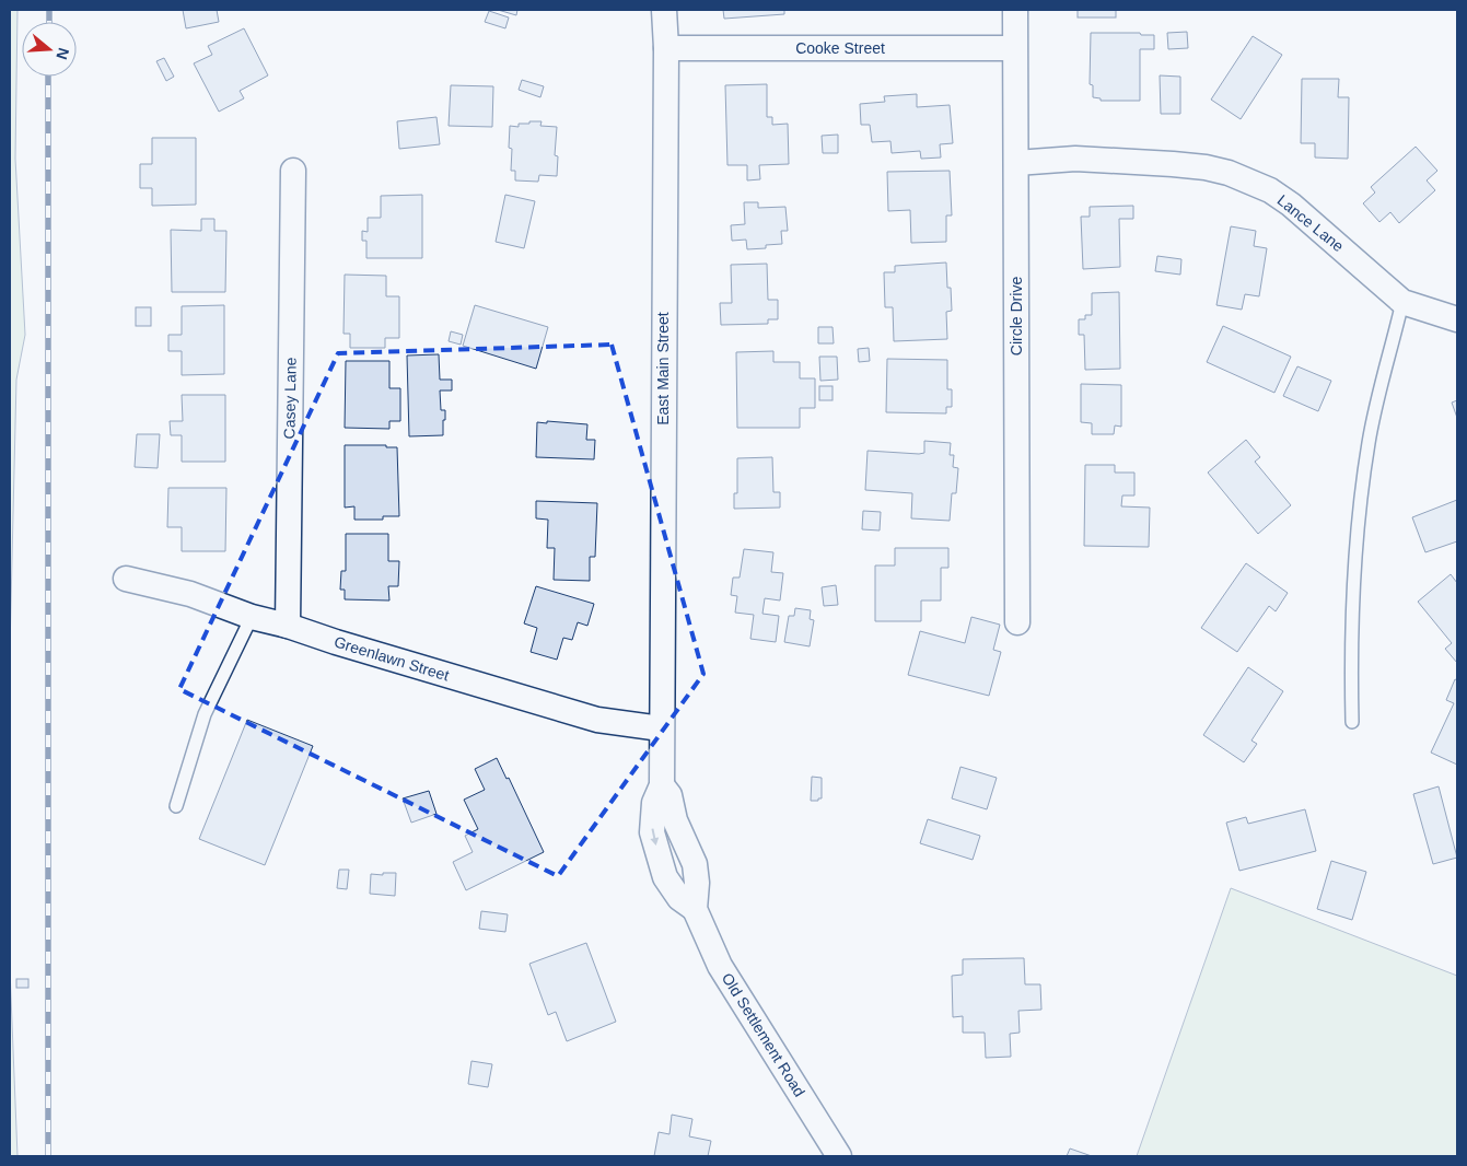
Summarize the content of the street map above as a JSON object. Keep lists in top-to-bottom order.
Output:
{
  "streets": {
    "street": [
      "Cooke Street",
      "Lance Lane",
      "Circle Drive",
      "East Main Street",
      "Casey Lane",
      "Greenlawn Street",
      "Old Settlement Road"
    ]
  },
  "crossings": [
    ["Cooke Street", "Circle Drive"],
    ["Cooke Street", "East Main Street"],
    ["Lance Lane", "Circle Drive"],
    ["East Main Street", "Greenlawn Street"],
    ["East Main Street", "Old Settlement Road"],
    ["Casey Lane", "Greenlawn Street"],
    ["Greenlawn Street", "Old Settlement Road"]
  ],
  "north": "right"
}
